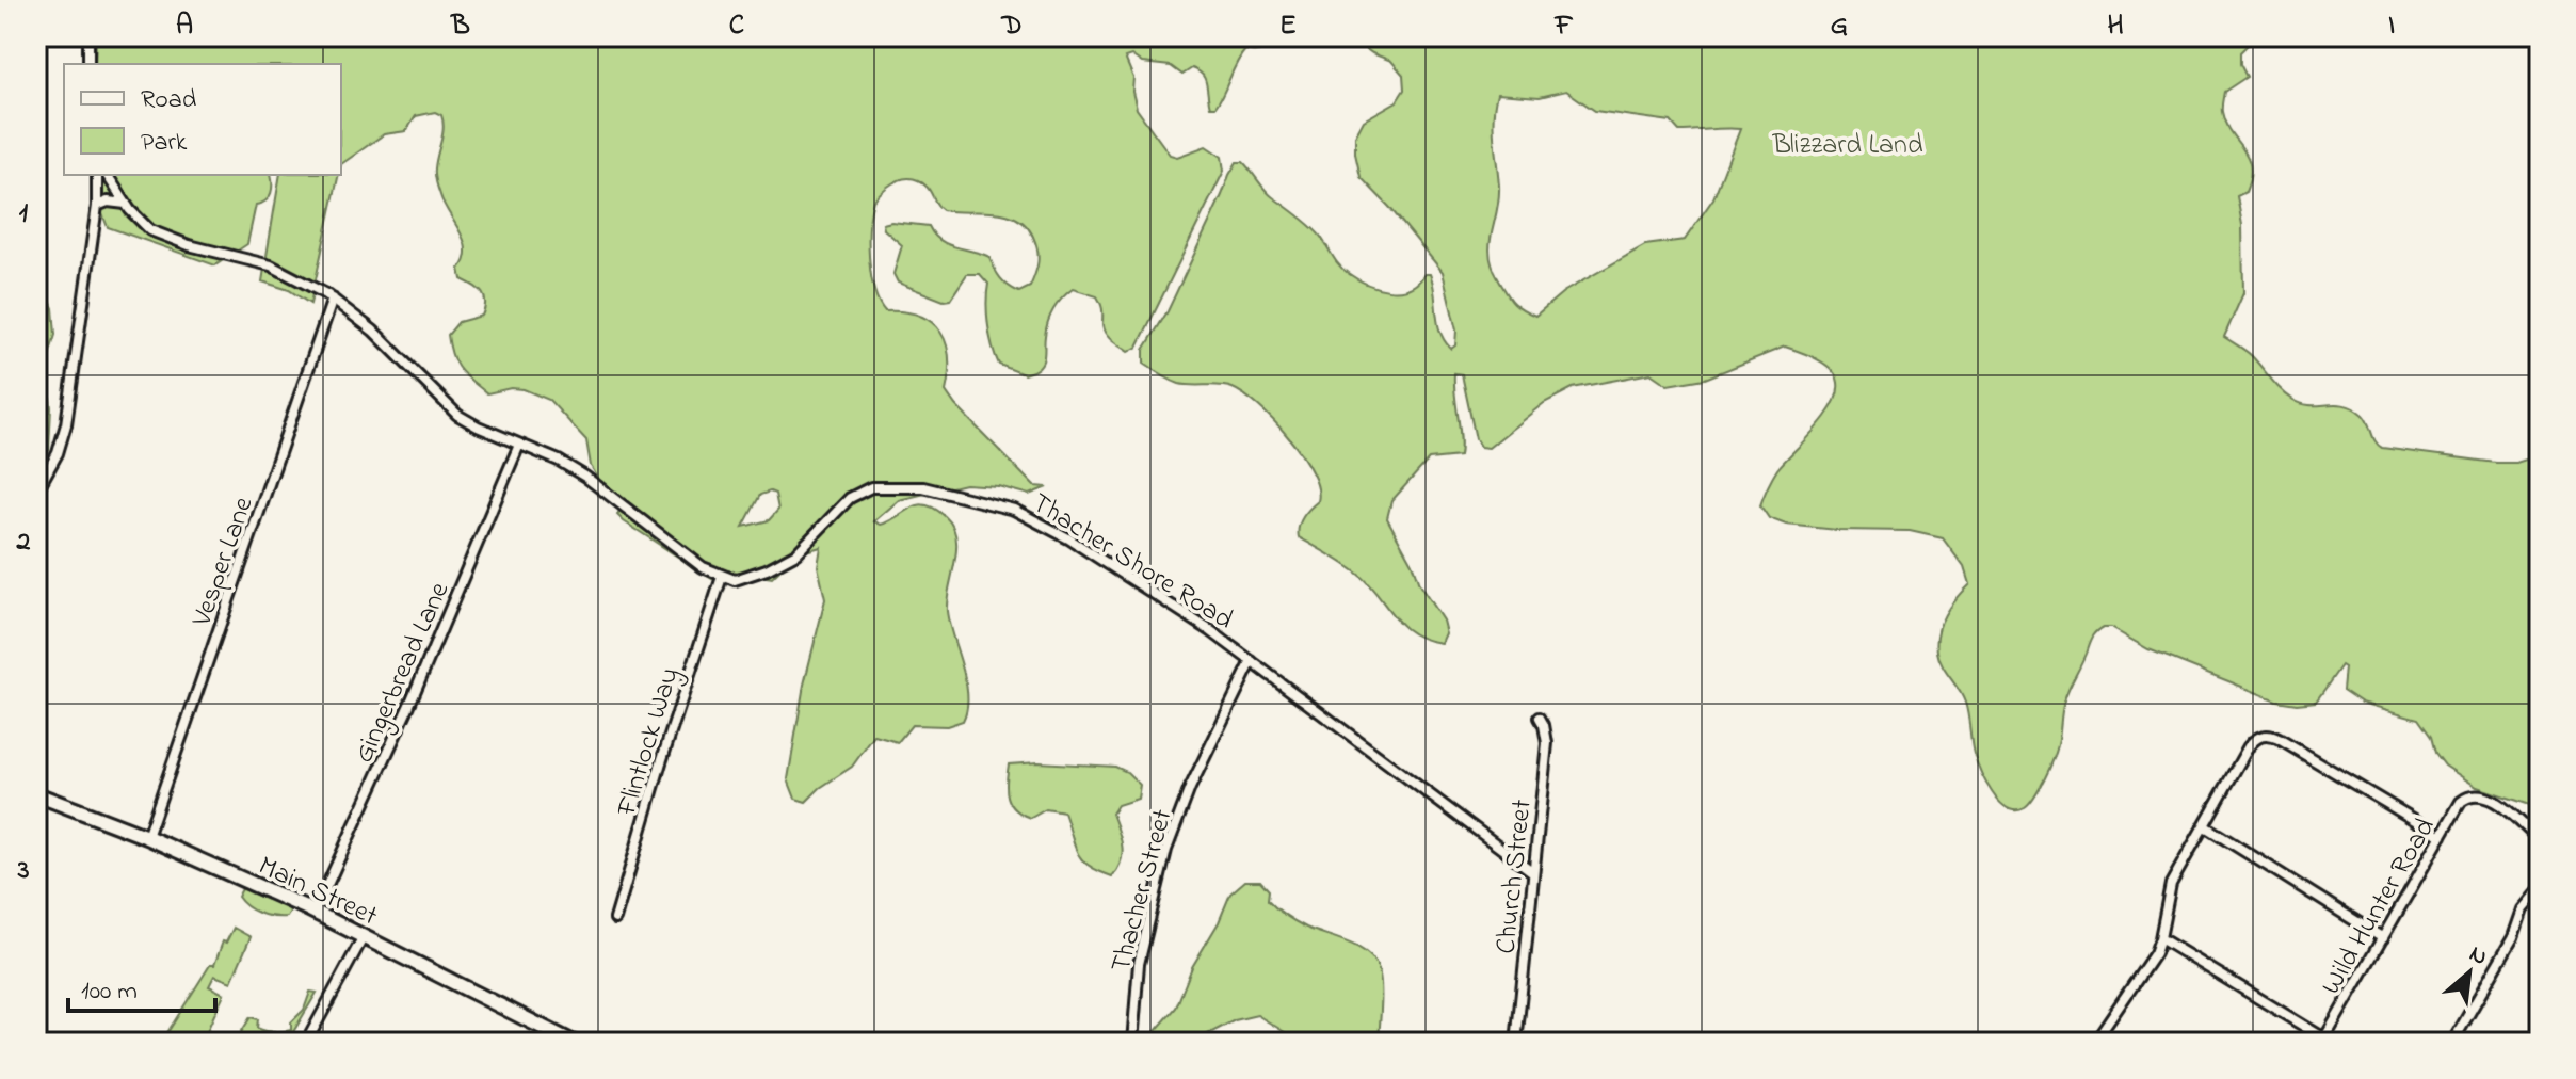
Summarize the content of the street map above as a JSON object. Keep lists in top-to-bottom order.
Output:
{
  "streets": {
    "main road": ["Main Street"],
    "street": [
      "Thacher Shore Road",
      "Vesper Lane",
      "Gingerbread Lane",
      "Flintlock Way",
      "Church Street",
      "Thacher Street",
      "Wild Hunter Road"
    ]
  },
  "crossings": [
    ["Thacher Shore Road", "Flintlock Way"],
    ["Thacher Shore Road", "Church Street"],
    ["Thacher Shore Road", "Thacher Street"],
    ["Vesper Lane", "Main Street"],
    ["Gingerbread Lane", "Main Street"]
  ],
  "parks": ["Blizzard Land"],
  "legend": ["Road", "Park"],
  "scale_bar": "100 m",
  "north": "top right",
  "grid": {
    "columns": [
      "A",
      "B",
      "C",
      "D",
      "E",
      "F",
      "G",
      "H",
      "I"
    ],
    "rows": ["1", "2", "3"]
  }
}
